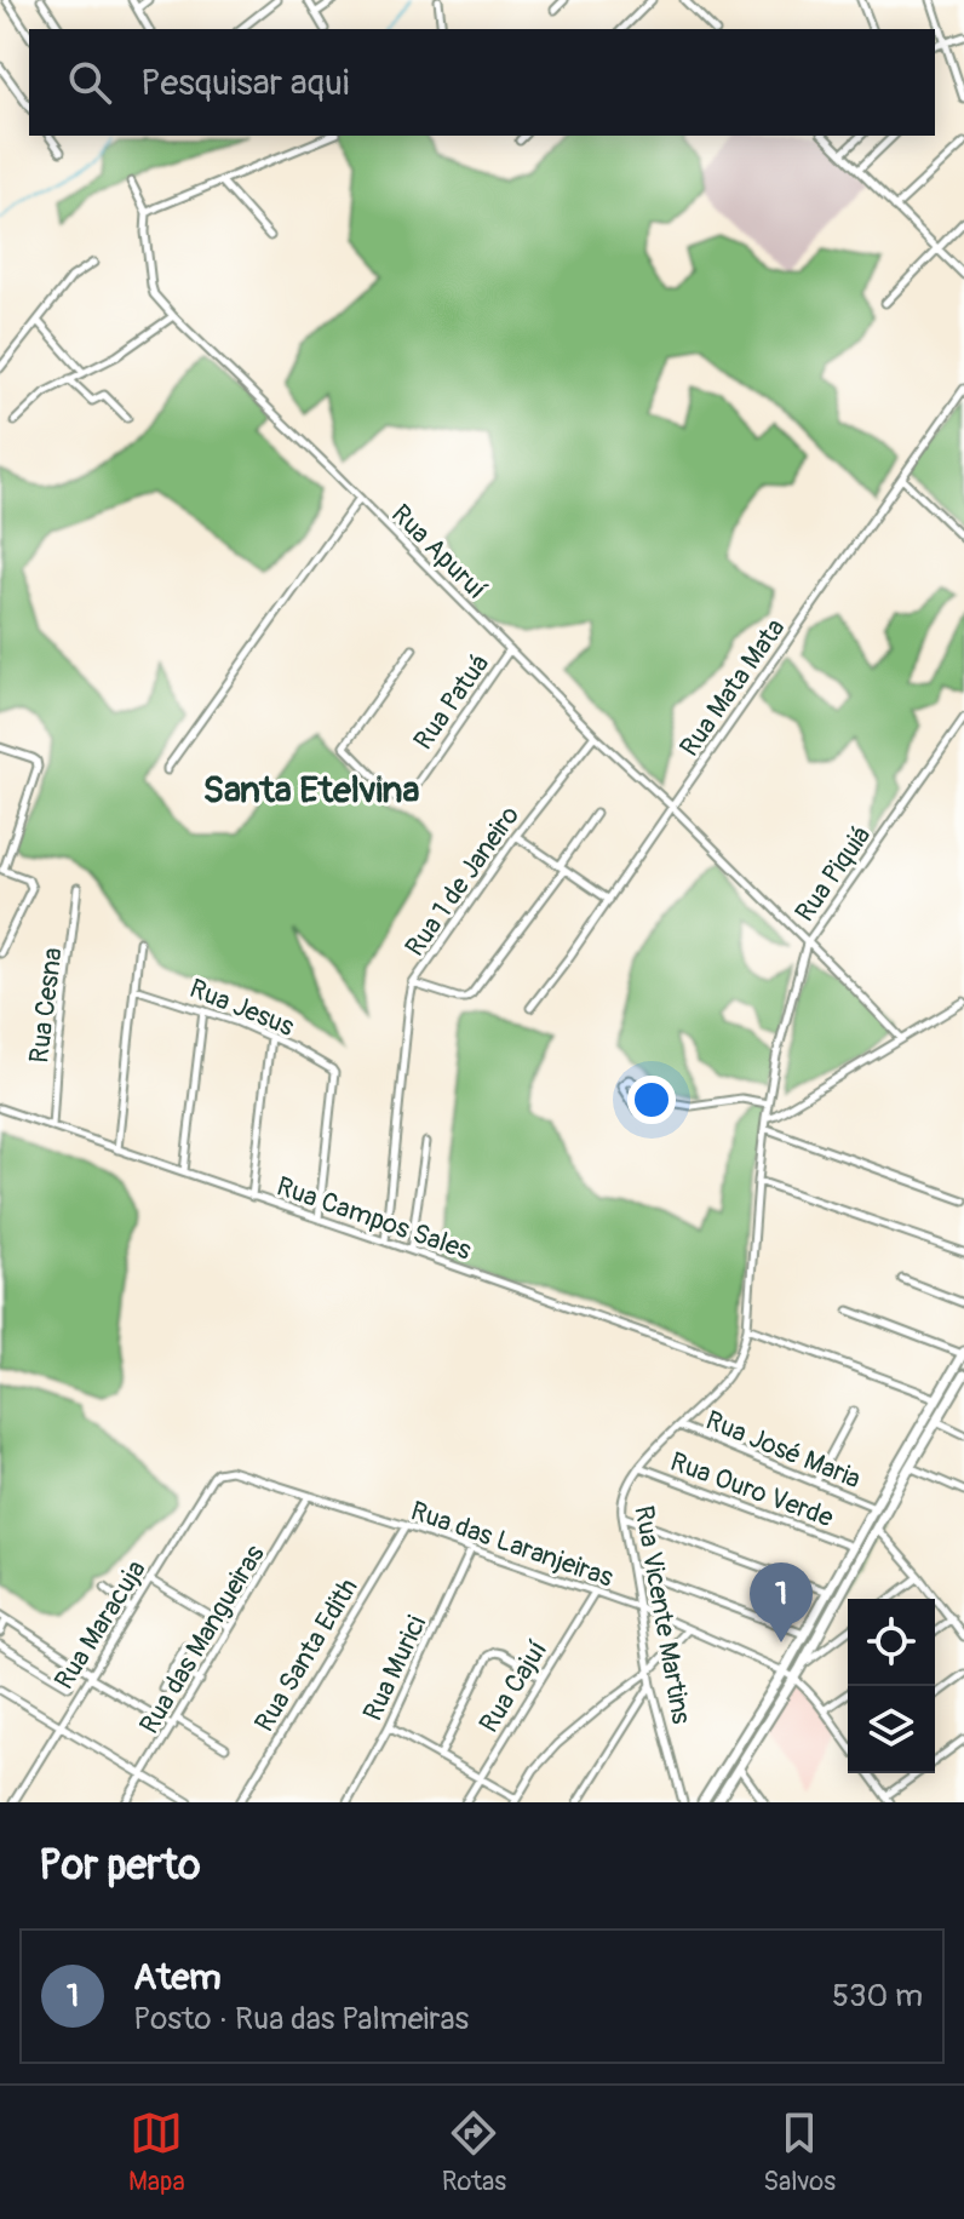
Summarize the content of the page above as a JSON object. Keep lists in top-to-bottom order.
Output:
{
  "streets": {
    "street": [
      "Rua Apuruí",
      "Rua Mata Mata",
      "Rua Patuá",
      "Rua Piquiá",
      "Rua 1 de Janeiro",
      "Rua Cesna",
      "Rua Jesus",
      "Rua Campos Sales",
      "Rua José Maria",
      "Rua Ouro Verde",
      "Rua das Laranjeiras",
      "Rua Vicente Martins",
      "Rua Maracuja",
      "Rua das Mangueiras",
      "Rua Santa Edith",
      "Rua Murici",
      "Rua Cajuí"
    ]
  },
  "crossings": [
    ["Rua Apuruí", "Rua Mata Mata"],
    ["Rua Apuruí", "Rua Patuá"],
    ["Rua Apuruí", "Rua Piquiá"],
    ["Rua Apuruí", "Rua 1 de Janeiro"],
    ["Rua Piquiá", "Rua Vicente Martins"],
    ["Rua 1 de Janeiro", "Rua Campos Sales"],
    ["Rua Cesna", "Rua Campos Sales"],
    ["Rua Jesus", "Rua Campos Sales"],
    ["Rua Campos Sales", "Rua Vicente Martins"],
    ["Rua José Maria", "Rua Vicente Martins"],
    ["Rua Ouro Verde", "Rua Vicente Martins"],
    ["Rua das Laranjeiras", "Rua Vicente Martins"],
    ["Rua das Laranjeiras", "Rua Maracuja"],
    ["Rua das Laranjeiras", "Rua das Mangueiras"],
    ["Rua das Laranjeiras", "Rua Santa Edith"],
    ["Rua das Laranjeiras", "Rua Murici"],
    ["Rua das Laranjeiras", "Rua Cajuí"]
  ],
  "districts": ["Santa Etelvina"],
  "page": {
    "search": "Pesquisar aqui",
    "pins": "1",
    "heading": "Por perto",
    "list": [
      {
        "mark": "1",
        "name": "Atem",
        "note": "Posto · Rua das Palmeiras",
        "value": "530 m"
      }
    ],
    "nav": ["Mapa", "Rotas", "Salvos"]
  }
}
